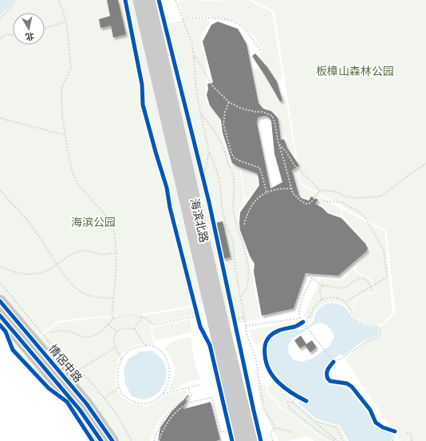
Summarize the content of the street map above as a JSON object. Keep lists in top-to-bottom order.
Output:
{
  "streets": {
    "highway": ["情侶中路"],
    "main road": ["海滨北路"]
  },
  "parks": ["板樟山森林公园", "海滨公园"],
  "north": "bottom"
}
